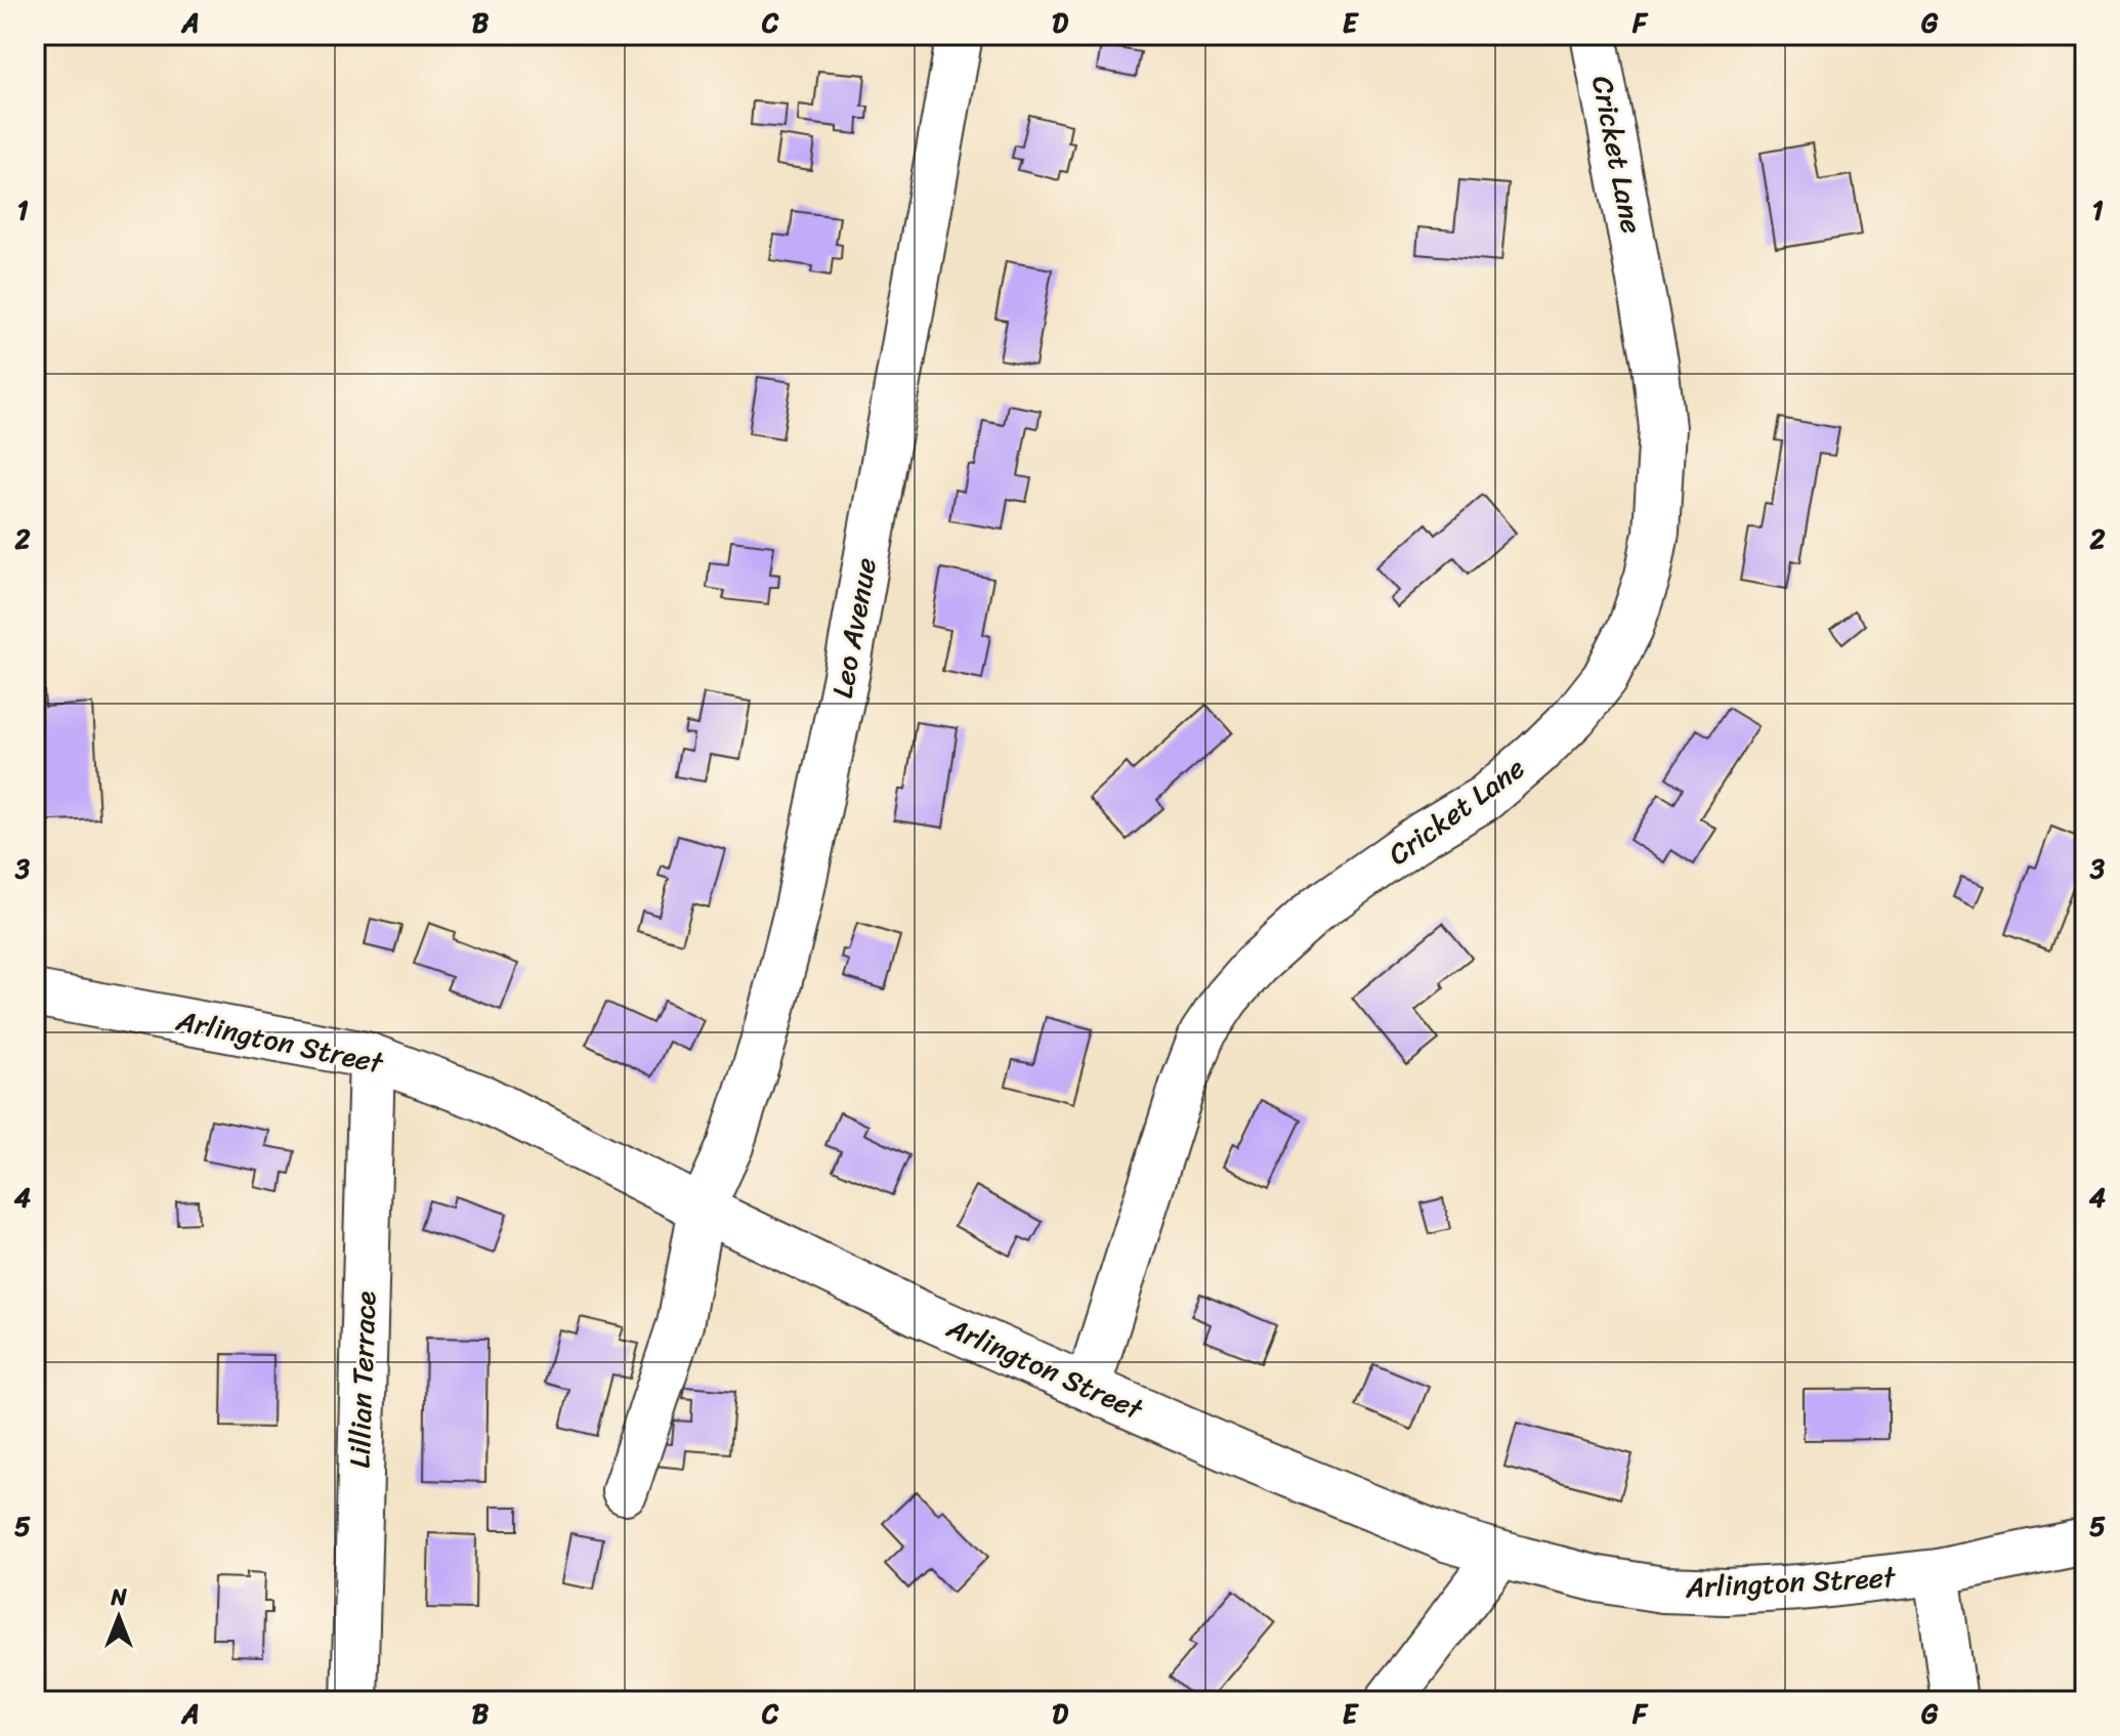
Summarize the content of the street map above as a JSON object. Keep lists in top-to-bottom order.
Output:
{
  "streets": {
    "street": [
      "Cricket Lane",
      "Leo Avenue",
      "Arlington Street",
      "Lillian Terrace"
    ]
  },
  "crossings": [
    ["Cricket Lane", "Arlington Street"],
    ["Leo Avenue", "Arlington Street"],
    ["Arlington Street", "Lillian Terrace"]
  ],
  "north": "top",
  "grid": {
    "columns": [
      "A",
      "B",
      "C",
      "D",
      "E",
      "F",
      "G"
    ],
    "rows": [
      "1",
      "2",
      "3",
      "4",
      "5"
    ]
  }
}
